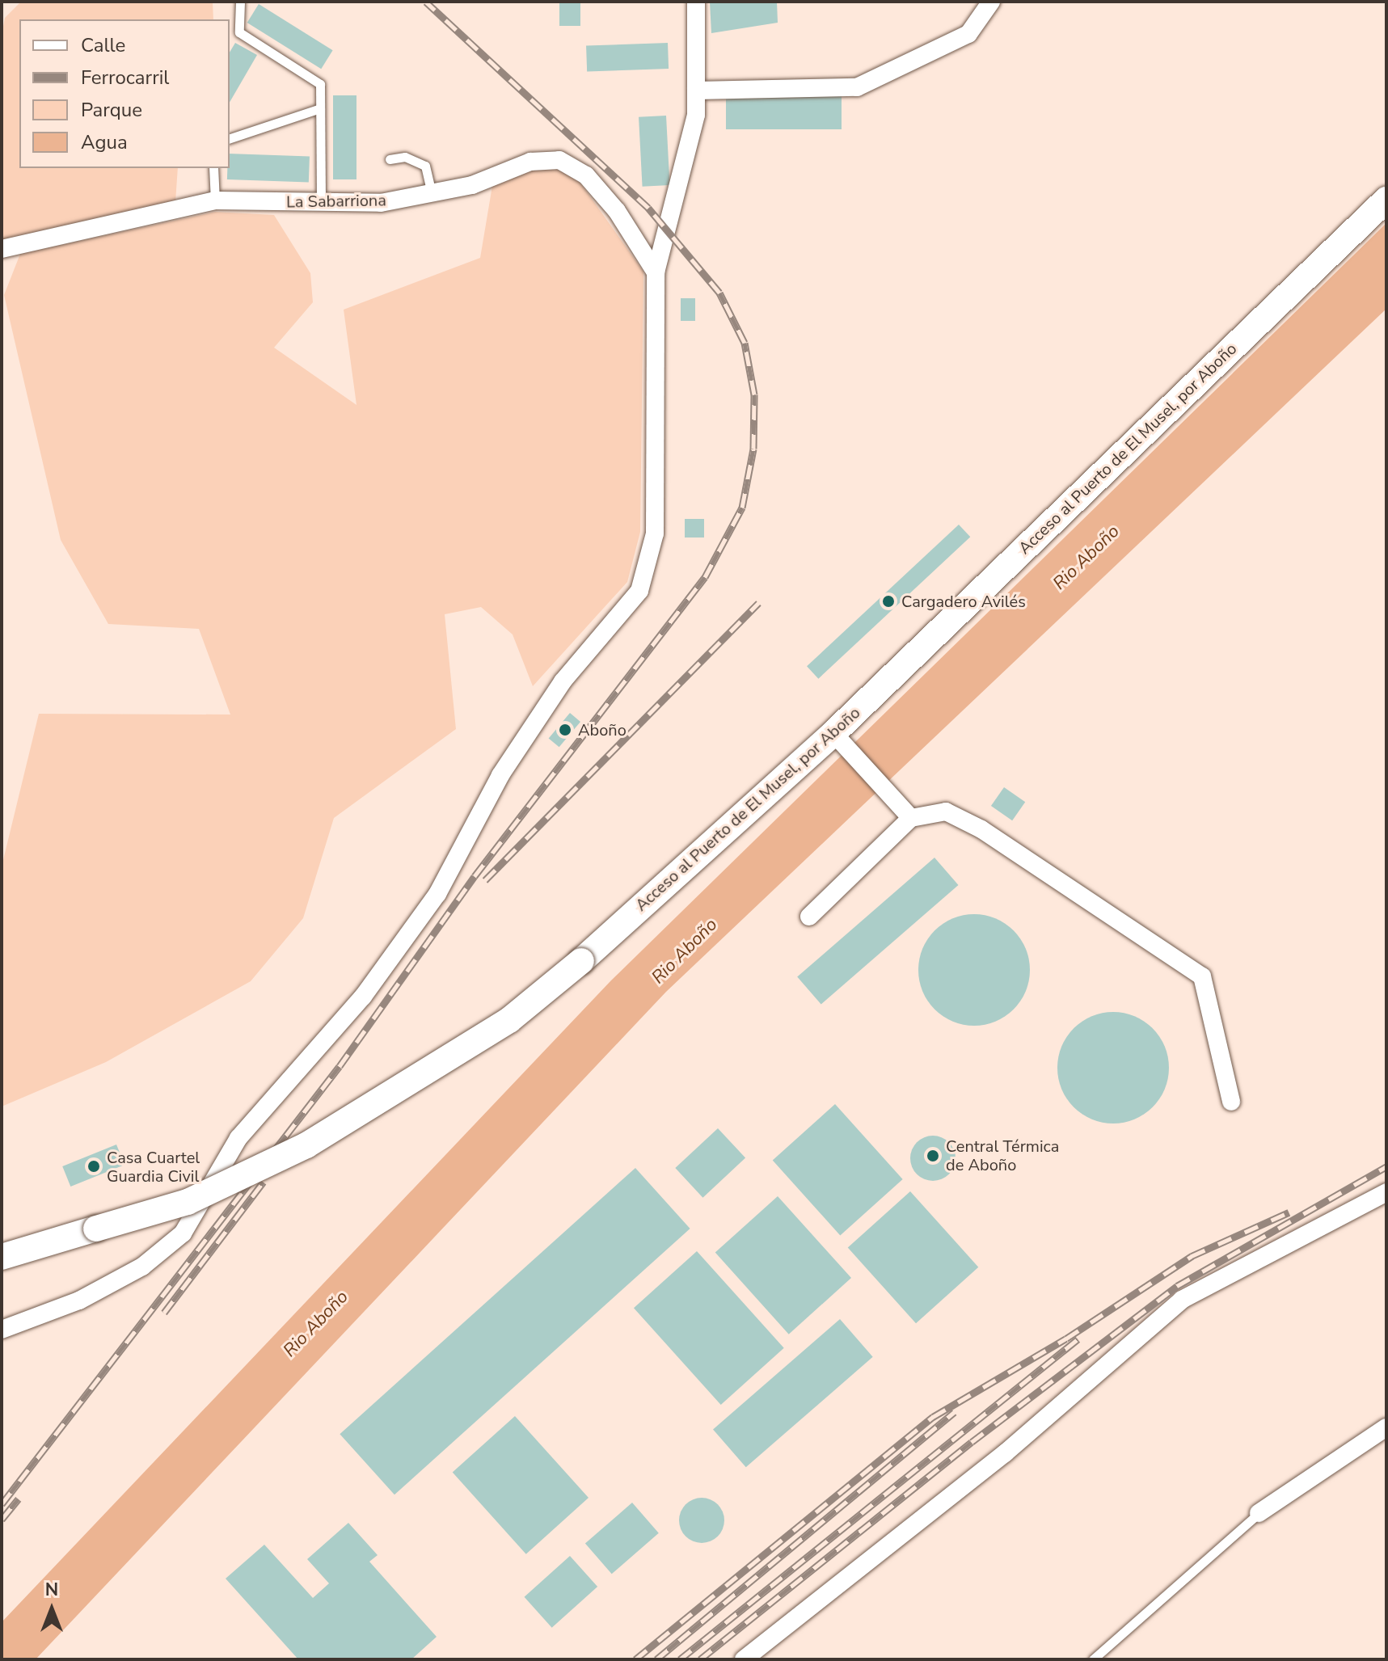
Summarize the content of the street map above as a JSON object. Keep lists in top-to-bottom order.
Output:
{
  "streets": {
    "street": ["La Sabarriona", "Acceso al Puerto de El Musel, por Aboño"]
  },
  "water": ["Rio Aboño"],
  "places": [
    "Cargadero Avilés",
    "Aboño",
    "Central Térmica de Aboño",
    "Casa Cuartel Guardia Civil"
  ],
  "legend": [
    "Calle",
    "Ferrocarril",
    "Parque",
    "Agua"
  ],
  "north": "top"
}
